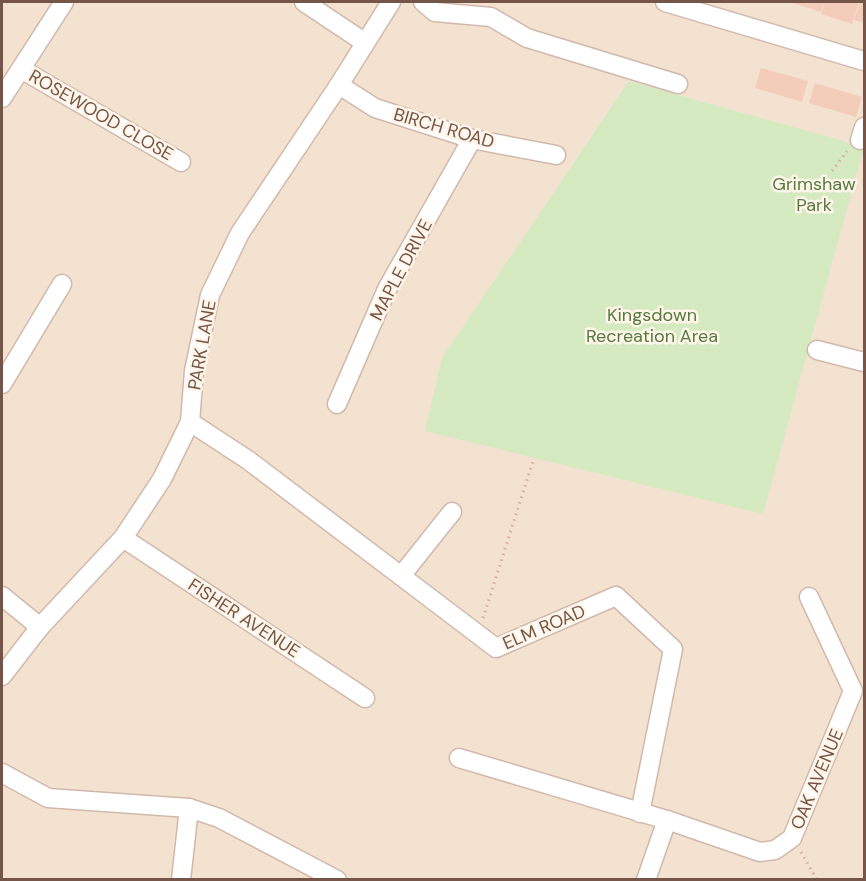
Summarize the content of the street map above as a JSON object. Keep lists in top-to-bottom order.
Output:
{
  "streets": {
    "street": [
      "ROSEWOOD CLOSE",
      "BIRCH ROAD",
      "MAPLE DRIVE",
      "PARK LANE",
      "FISHER AVENUE",
      "ELM ROAD",
      "OAK AVENUE"
    ]
  },
  "crossings": [
    ["BIRCH ROAD", "MAPLE DRIVE"],
    ["BIRCH ROAD", "PARK LANE"],
    ["PARK LANE", "FISHER AVENUE"],
    ["PARK LANE", "ELM ROAD"],
    ["ELM ROAD", "OAK AVENUE"]
  ],
  "parks": ["Grimshaw Park", "Kingsdown Recreation Area"]
}
